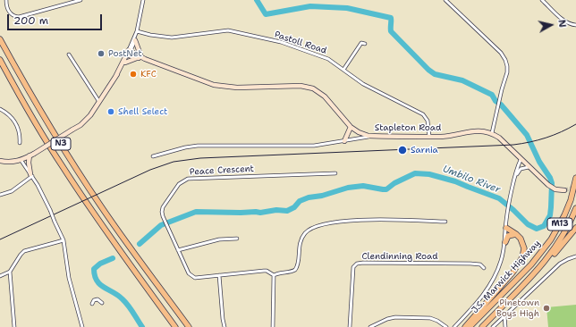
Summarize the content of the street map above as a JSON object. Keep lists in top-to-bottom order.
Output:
{
  "streets": {
    "highway": ["N3", "M13", "J.S. Marwick Highway"],
    "main road": ["Stapleton Road"],
    "street": ["Pastoll Road", "Peace Crescent", "Clendinning Road"]
  },
  "crossings": [
    ["Pastoll Road", "Stapleton Road"]
  ],
  "water": ["Umbilo River"],
  "places": [
    "PostNet",
    "KFC",
    "Shell Select",
    "Sarnia",
    "Pinetown Boys High"
  ],
  "scale_bar": "200 m",
  "north": "right"
}
